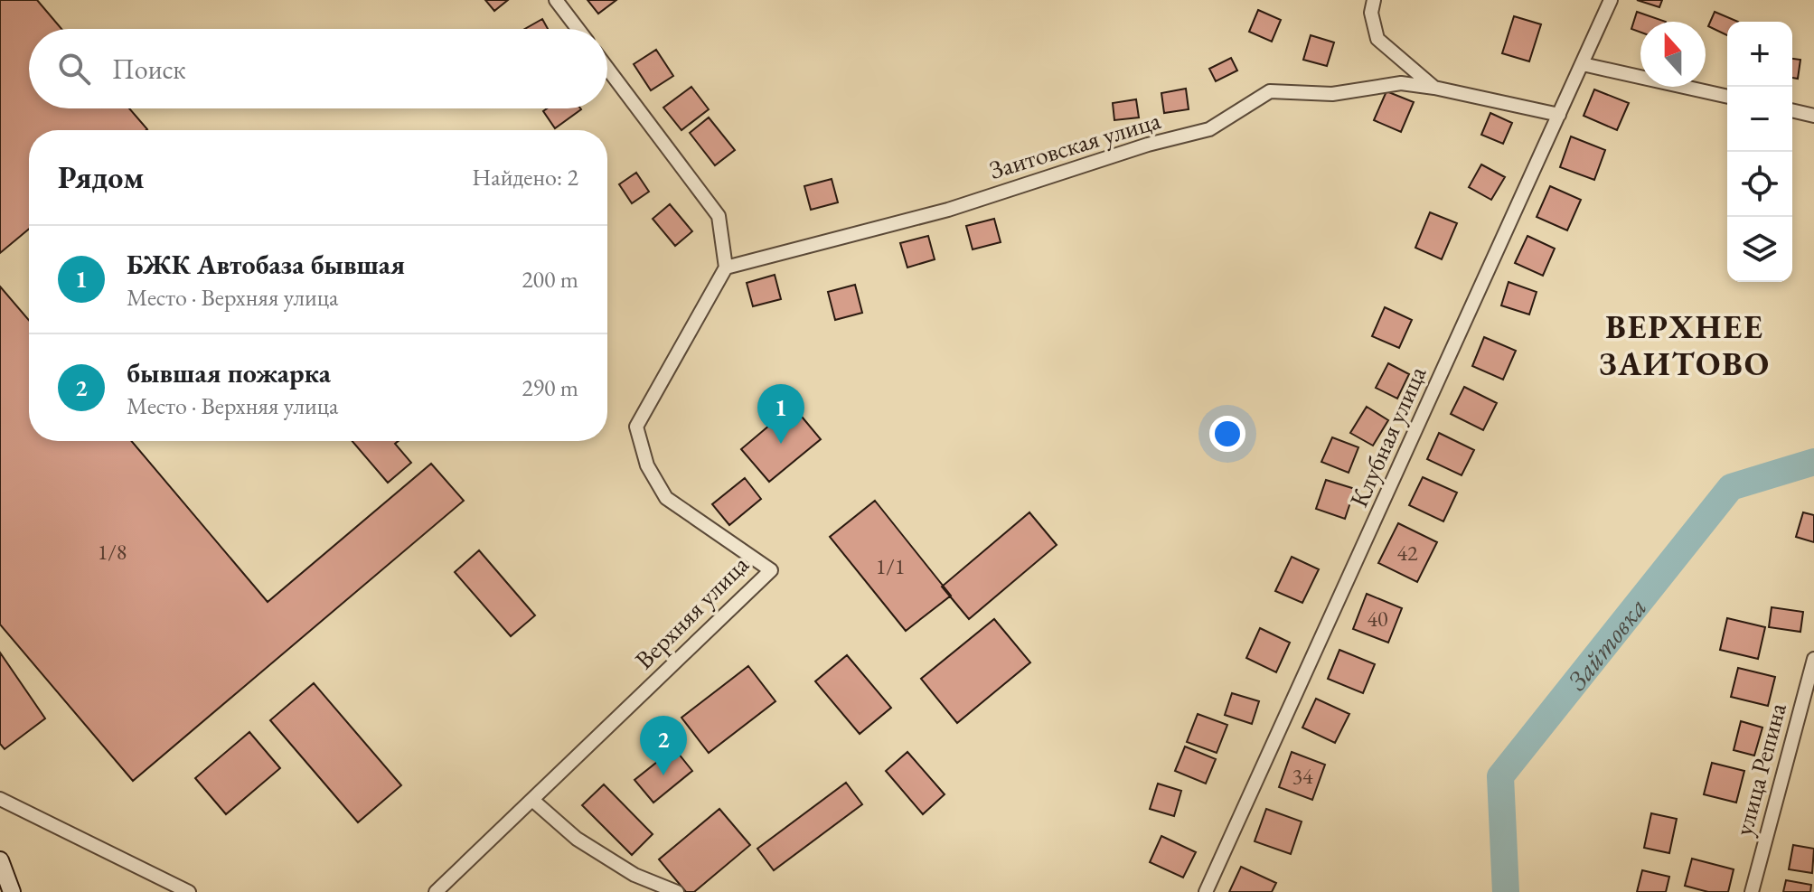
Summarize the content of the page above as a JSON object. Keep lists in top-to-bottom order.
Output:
{
  "streets": {
    "street": [
      "Заитовская улица",
      "Клубная улица",
      "Верхняя улица",
      "улица Репина"
    ]
  },
  "crossings": [
    ["Заитовская улица", "Клубная улица"],
    ["Заитовская улица", "Верхняя улица"]
  ],
  "districts": ["ВЕРХНЕЕ ЗАИТОВО"],
  "water": ["Зайтовка"],
  "house_numbers": [
    "1/8",
    "42",
    "1/1",
    "40",
    "34"
  ],
  "north": "top",
  "page": {
    "map_buttons": ["+", "−"],
    "search": "Поиск",
    "heading": ["Рядом", "Найдено: 2"],
    "list": [
      {
        "mark": "1",
        "name": "БЖК Автобаза бывшая",
        "note": "Место · Верхняя улица",
        "value": "200 m"
      },
      {
        "mark": "2",
        "name": "бывшая пожарка",
        "note": "Место · Верхняя улица",
        "value": "290 m"
      }
    ],
    "pins": ["1", "2"]
  }
}
